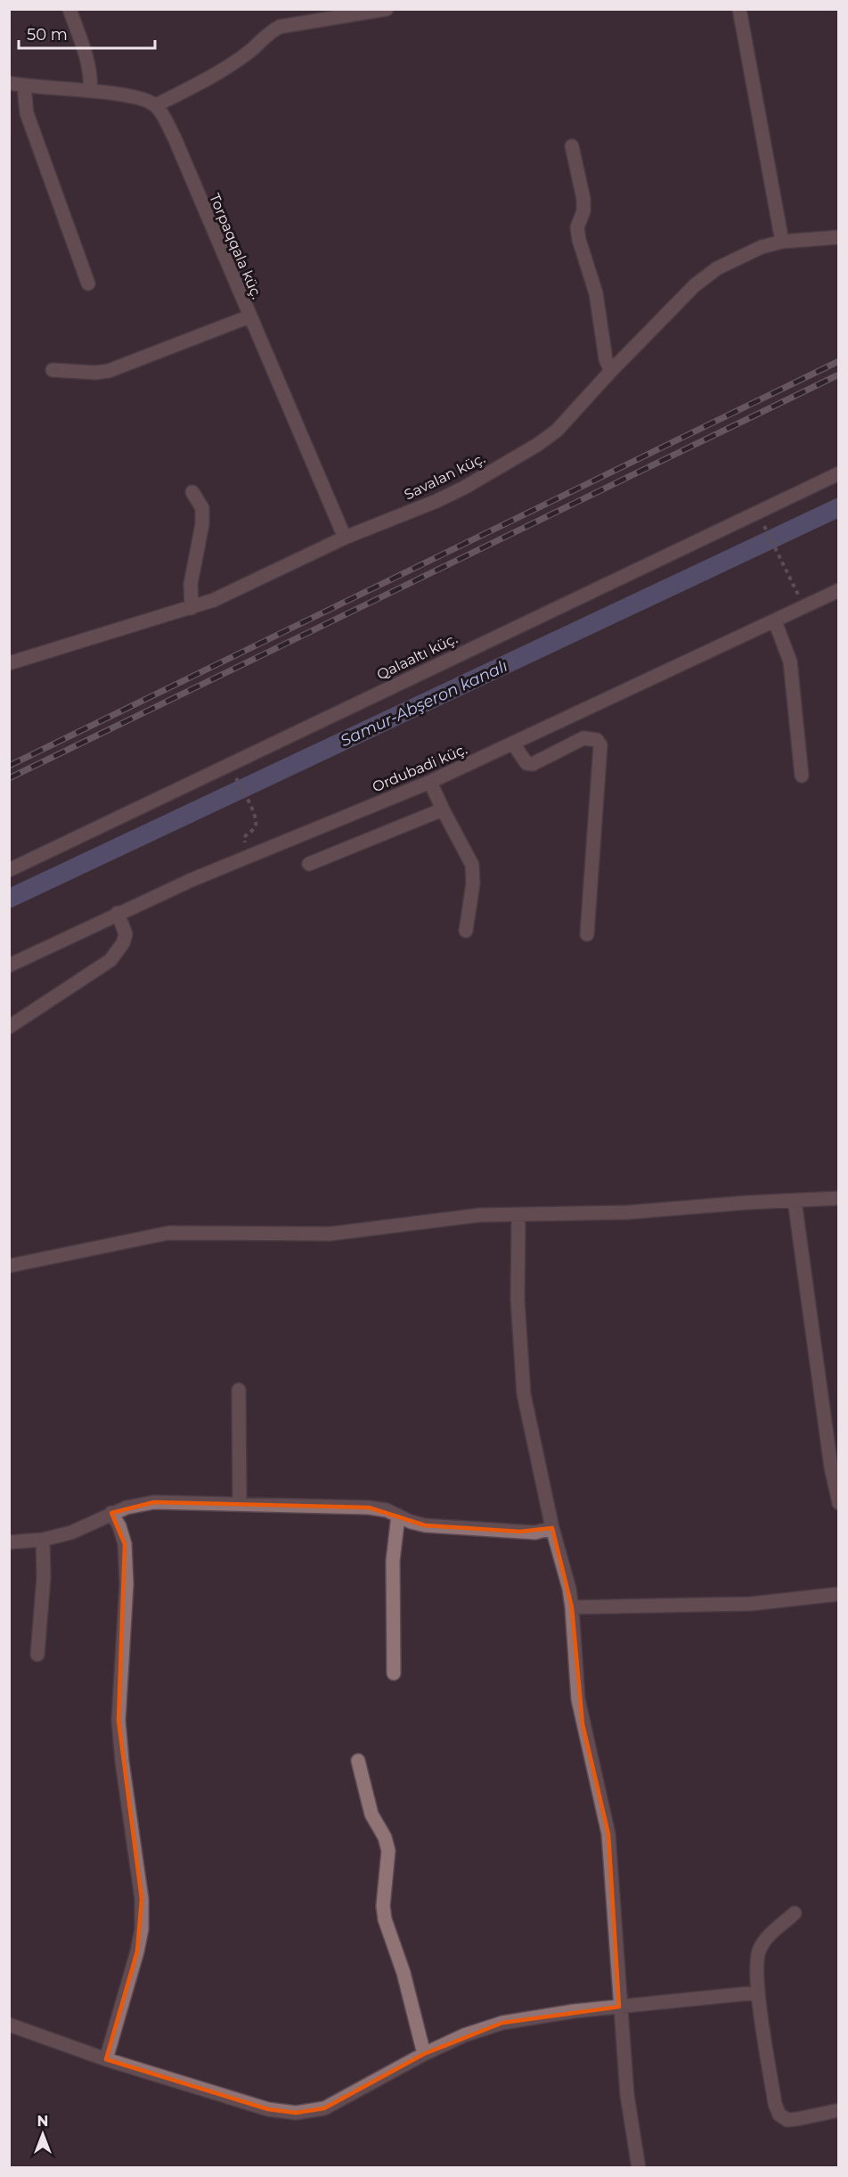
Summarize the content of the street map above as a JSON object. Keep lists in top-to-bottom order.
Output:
{
  "streets": {
    "street": [
      "Torpaqqala küç.",
      "Savalan küç.",
      "Qalaaltı küç.",
      "Ordubadi küç."
    ]
  },
  "crossings": [
    ["Torpaqqala küç.", "Savalan küç."]
  ],
  "water": ["Samur-Abşeron kanalı"],
  "scale_bar": "50 m",
  "north": "top"
}
